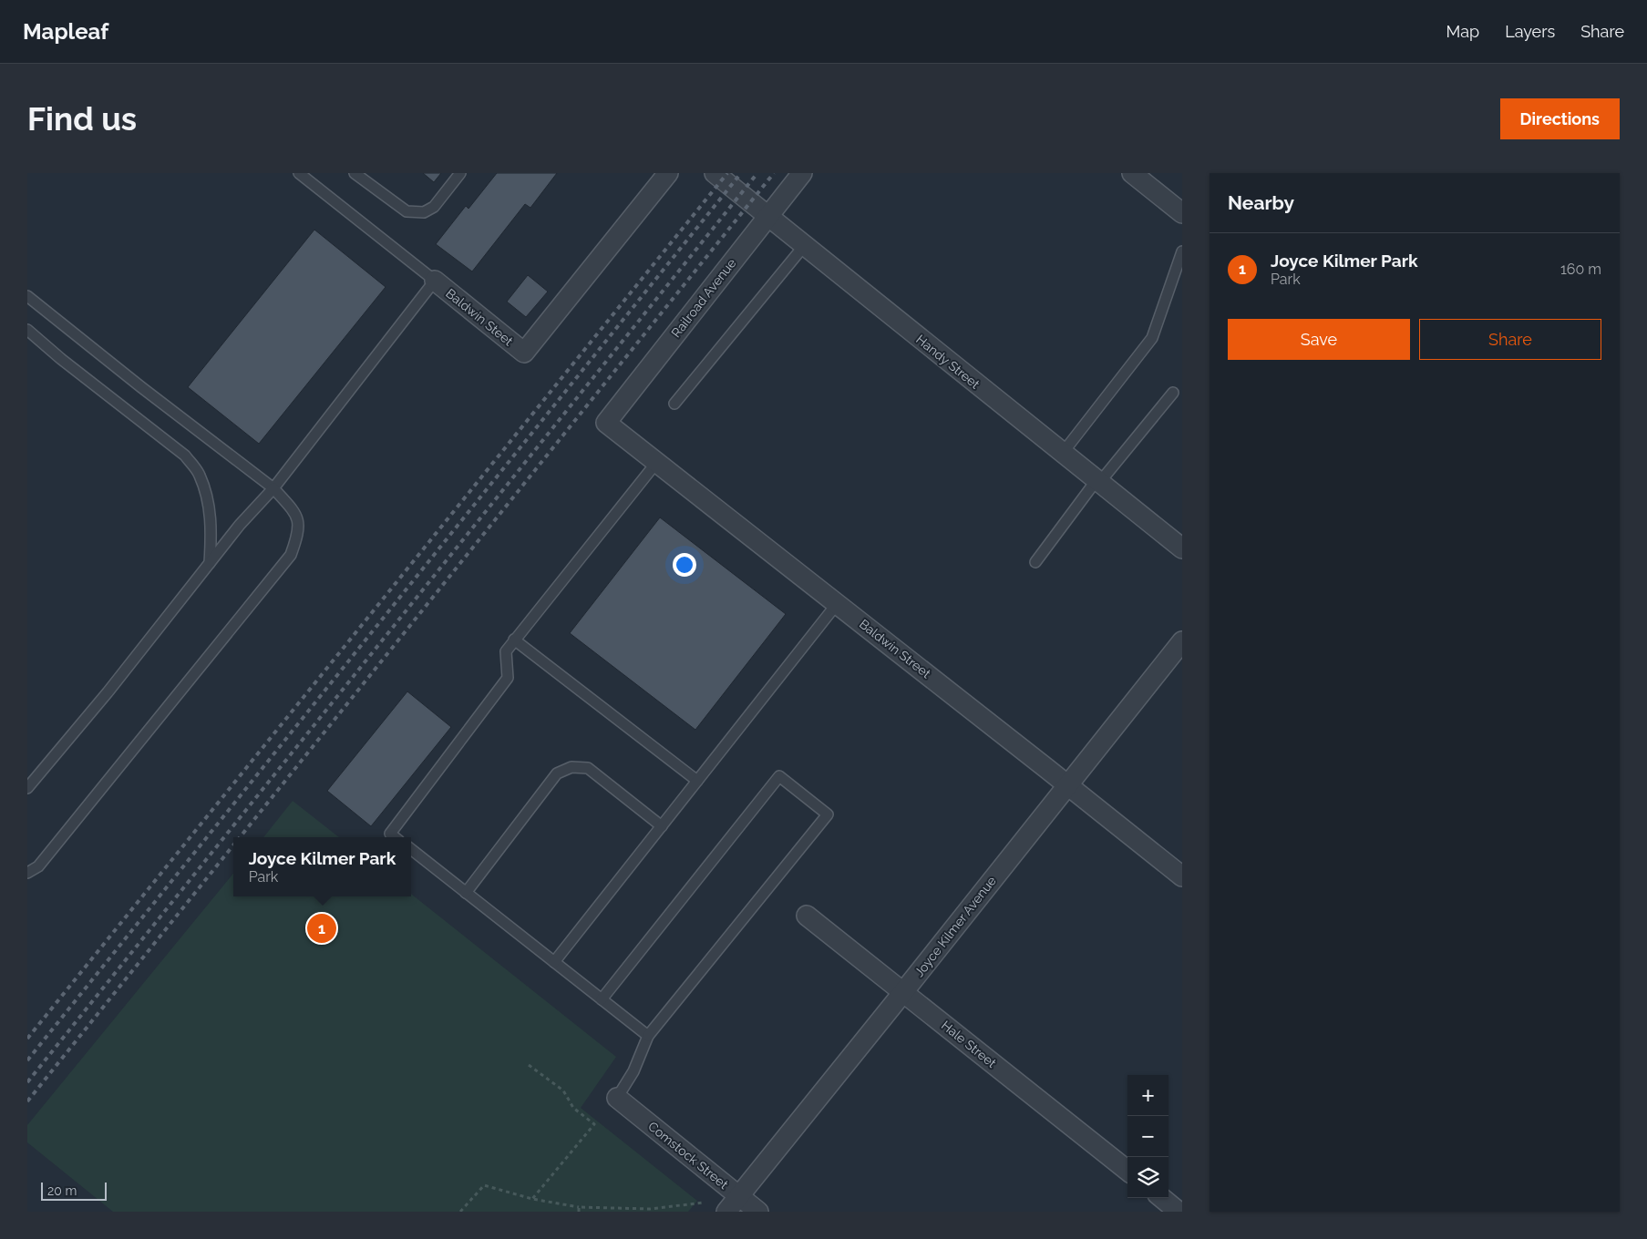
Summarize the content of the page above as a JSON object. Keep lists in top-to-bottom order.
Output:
{
  "streets": {
    "street": [
      "Railroad Avenue",
      "Baldwin Steet",
      "Handy Street",
      "Baldwin Street",
      "Joyce Kilmer Avenue",
      "Hale Street",
      "Comstock Street"
    ]
  },
  "crossings": [
    ["Railroad Avenue", "Handy Street"],
    ["Railroad Avenue", "Baldwin Street"],
    ["Baldwin Street", "Joyce Kilmer Avenue"],
    ["Joyce Kilmer Avenue", "Hale Street"],
    ["Joyce Kilmer Avenue", "Comstock Street"]
  ],
  "scale_bar": "20 m",
  "page": {
    "header": "Mapleaf",
    "nav": ["Map", "Layers", "Share"],
    "buttons": [
      "Directions",
      ["Save", "Share"]
    ],
    "title": "Find us",
    "heading": "Nearby",
    "list": [
      {
        "mark": "1",
        "name": "Joyce Kilmer Park",
        "note": "Park",
        "value": "160 m"
      }
    ],
    "popup": ["Joyce Kilmer Park", "Park"],
    "pins": "1",
    "map_buttons": ["+", "−"],
    "scale": "20 m"
  }
}
